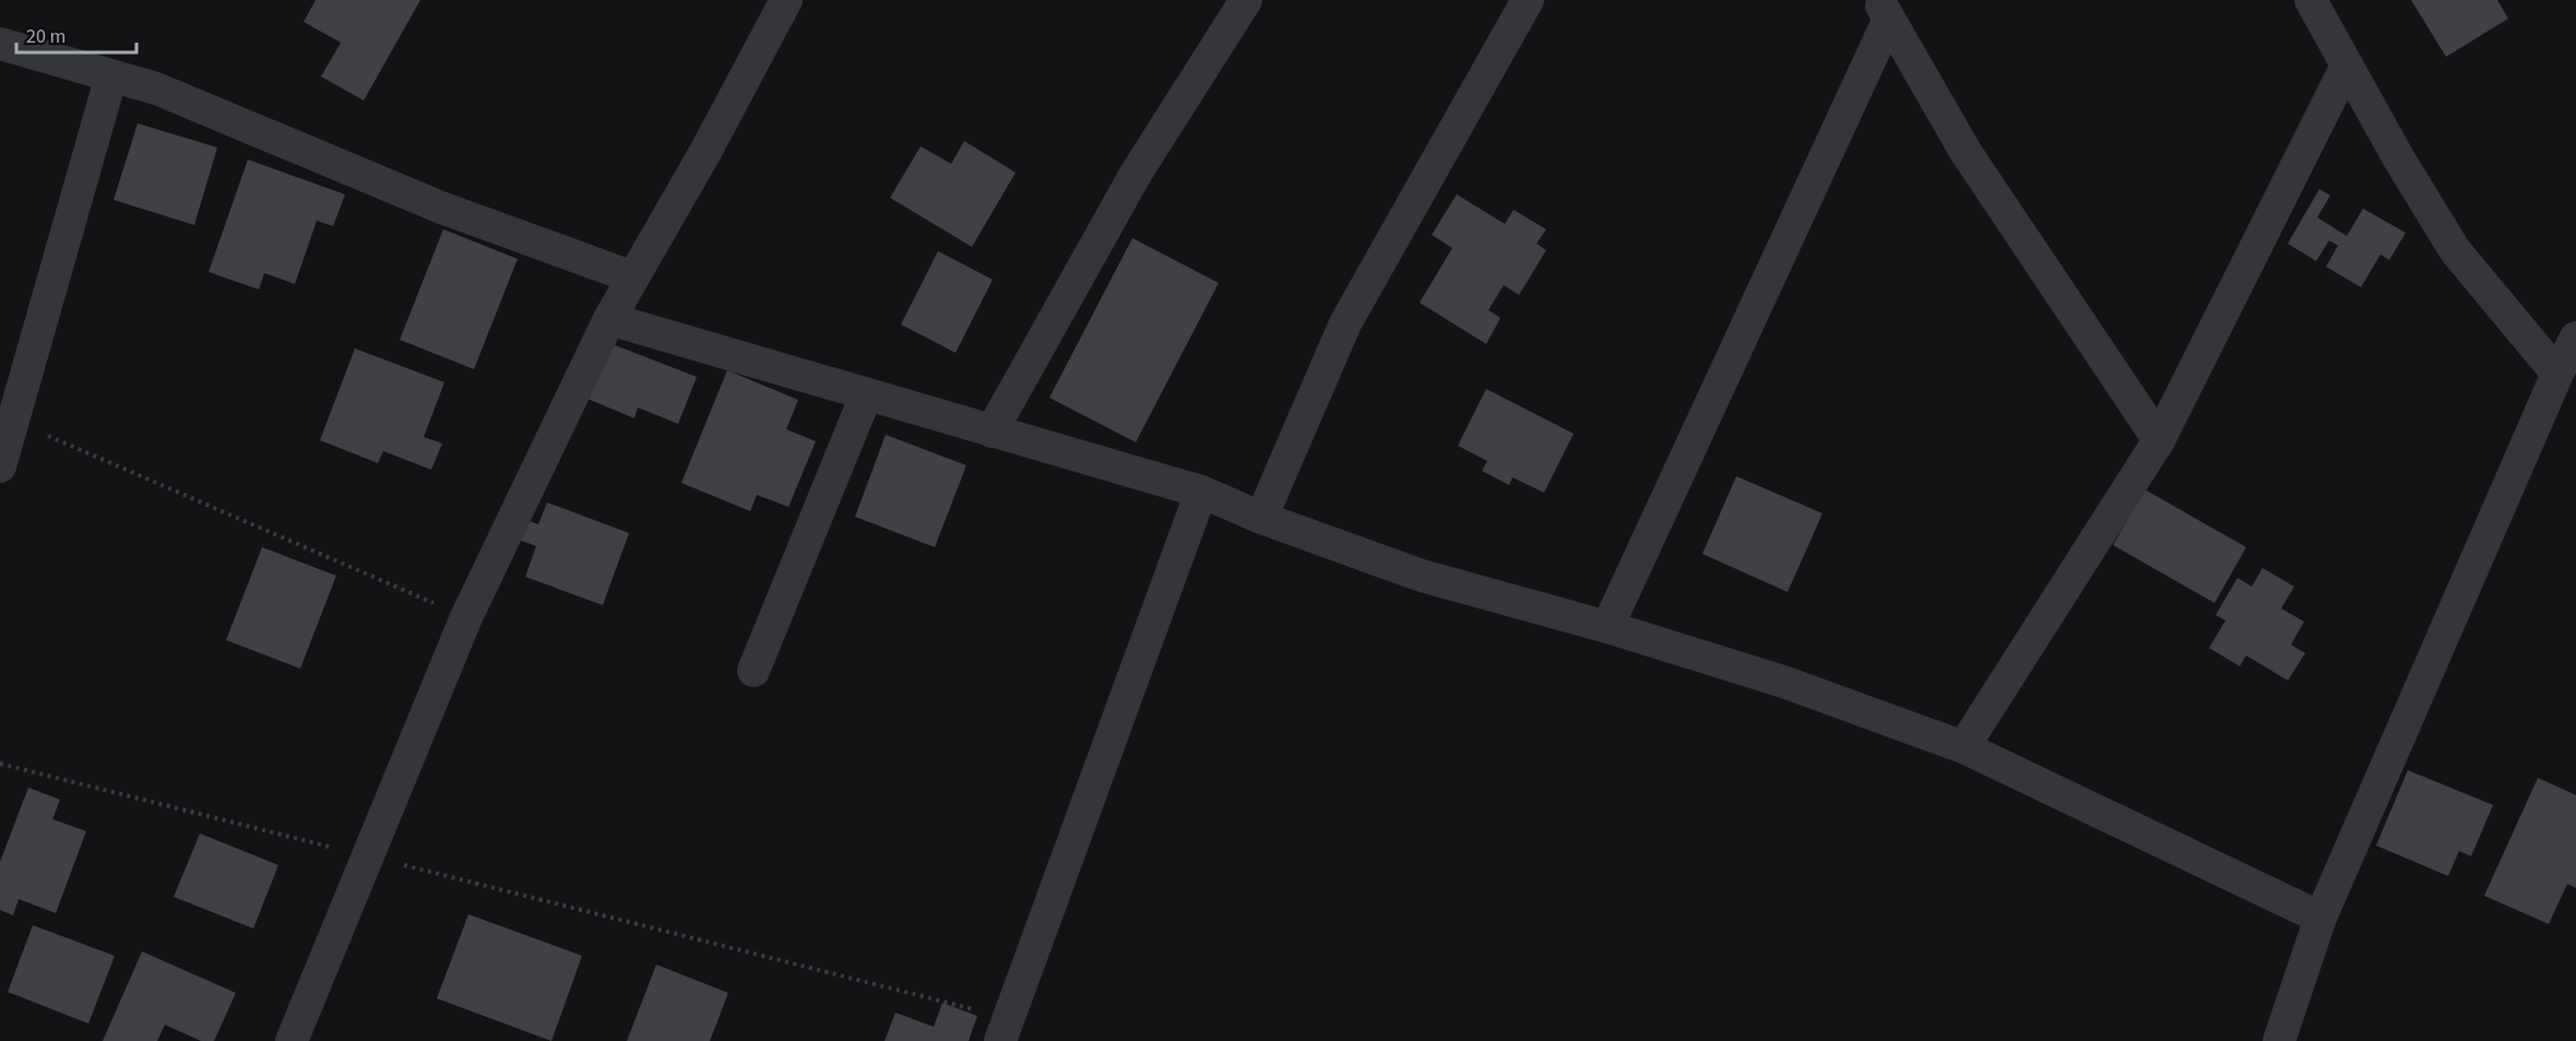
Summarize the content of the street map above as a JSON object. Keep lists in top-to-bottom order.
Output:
{
  "scale_bar": "20 m"
}
